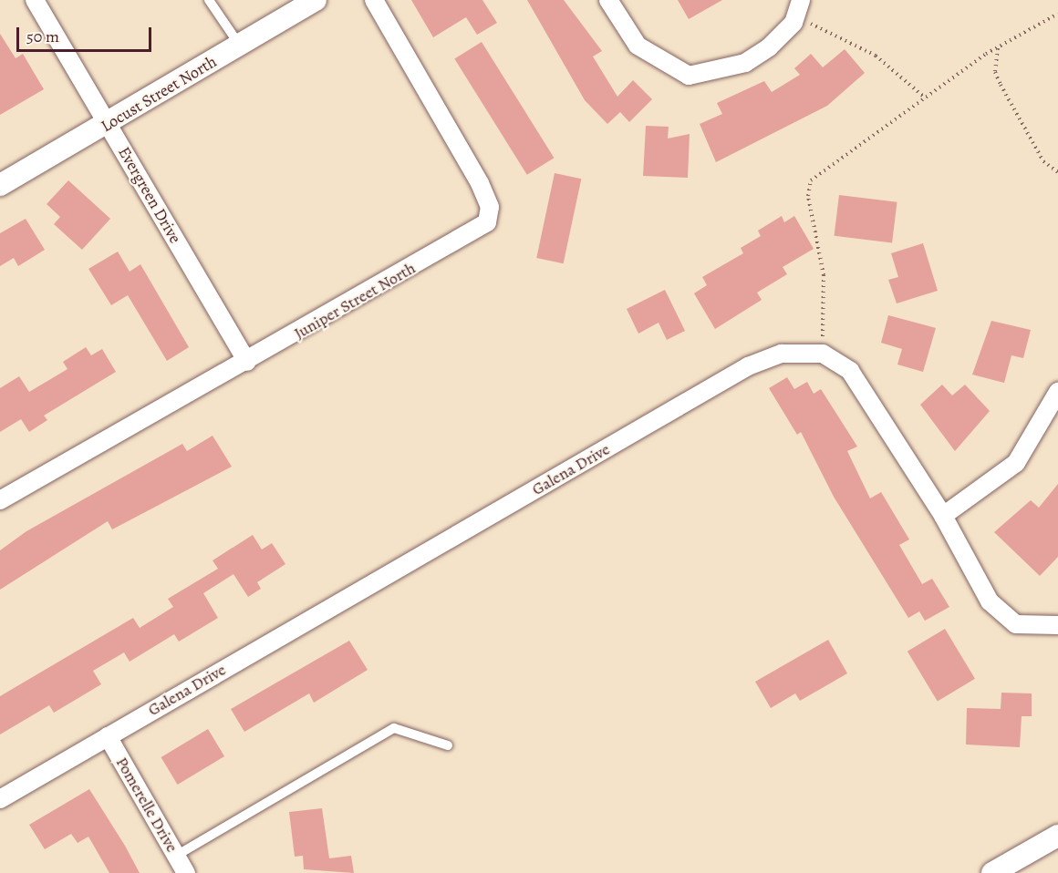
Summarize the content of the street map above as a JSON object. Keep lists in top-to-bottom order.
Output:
{
  "streets": {
    "street": [
      "Locust Street North",
      "Evergreen Drive",
      "Juniper Street North",
      "Galena Drive",
      "Pomerelle Drive"
    ]
  },
  "crossings": [
    ["Locust Street North", "Evergreen Drive"],
    ["Evergreen Drive", "Juniper Street North"],
    ["Galena Drive", "Pomerelle Drive"]
  ],
  "scale_bar": "50 m"
}
